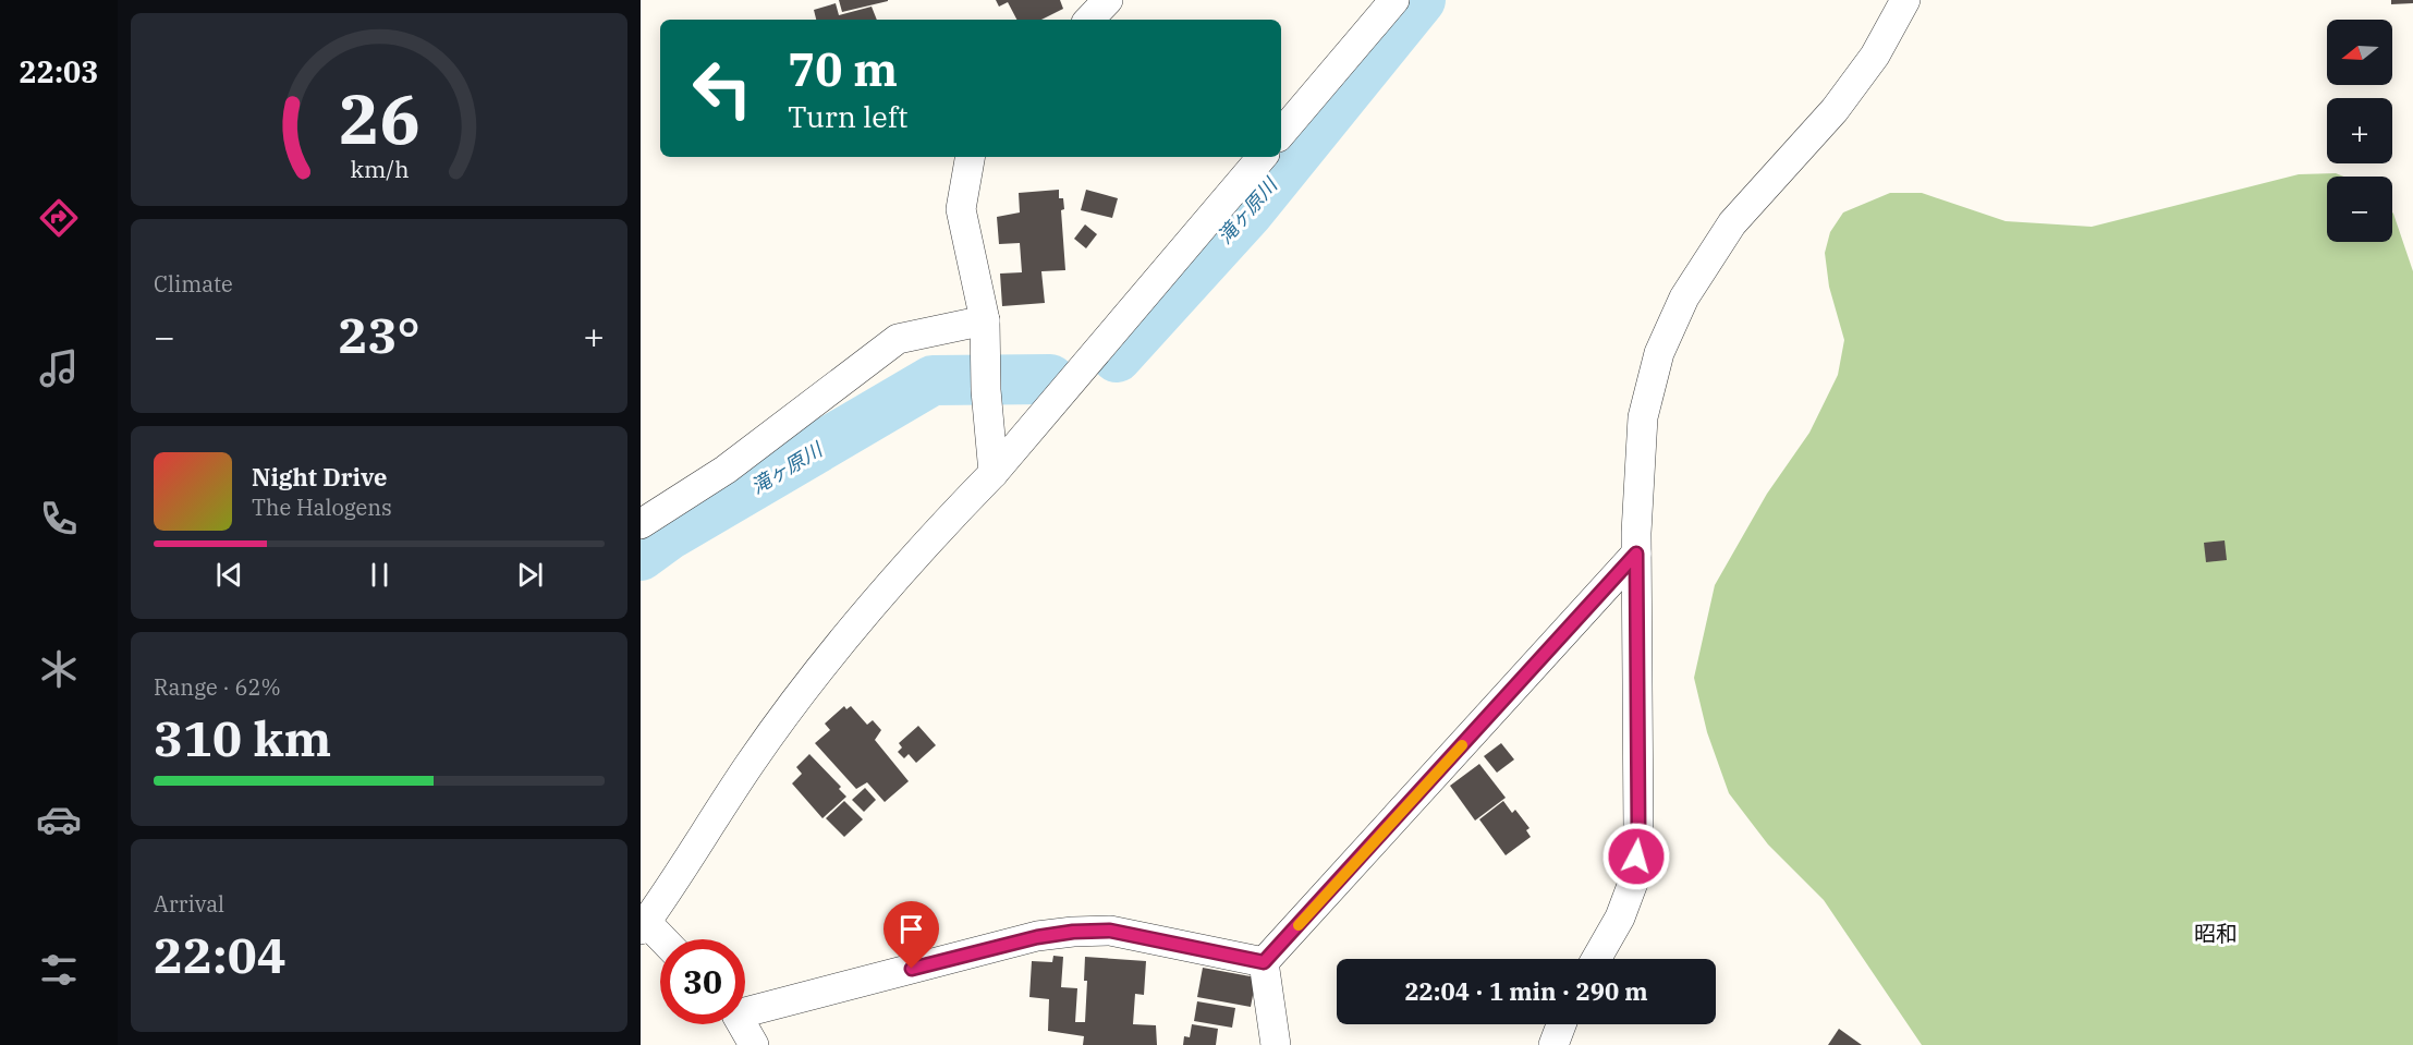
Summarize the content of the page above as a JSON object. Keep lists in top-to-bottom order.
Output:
{
  "districts": ["昭和"],
  "water": ["滝ヶ原川"],
  "north": "left",
  "page": {
    "tabs": "22:03",
    "map_buttons": ["+", "−"],
    "turn": ["70 m", "Turn left"],
    "tile": [
      "Climate",
      ["Range · 62%", "310 km"],
      ["Arrival", "22:04"]
    ],
    "heat": ["−", "23°", "+"],
    "song": ["Night Drive", "The Halogens"],
    "limit": "30",
    "trip": "22:04 · 1 min · 290 m",
    "gauge": ["26", "km/h"]
  }
}
